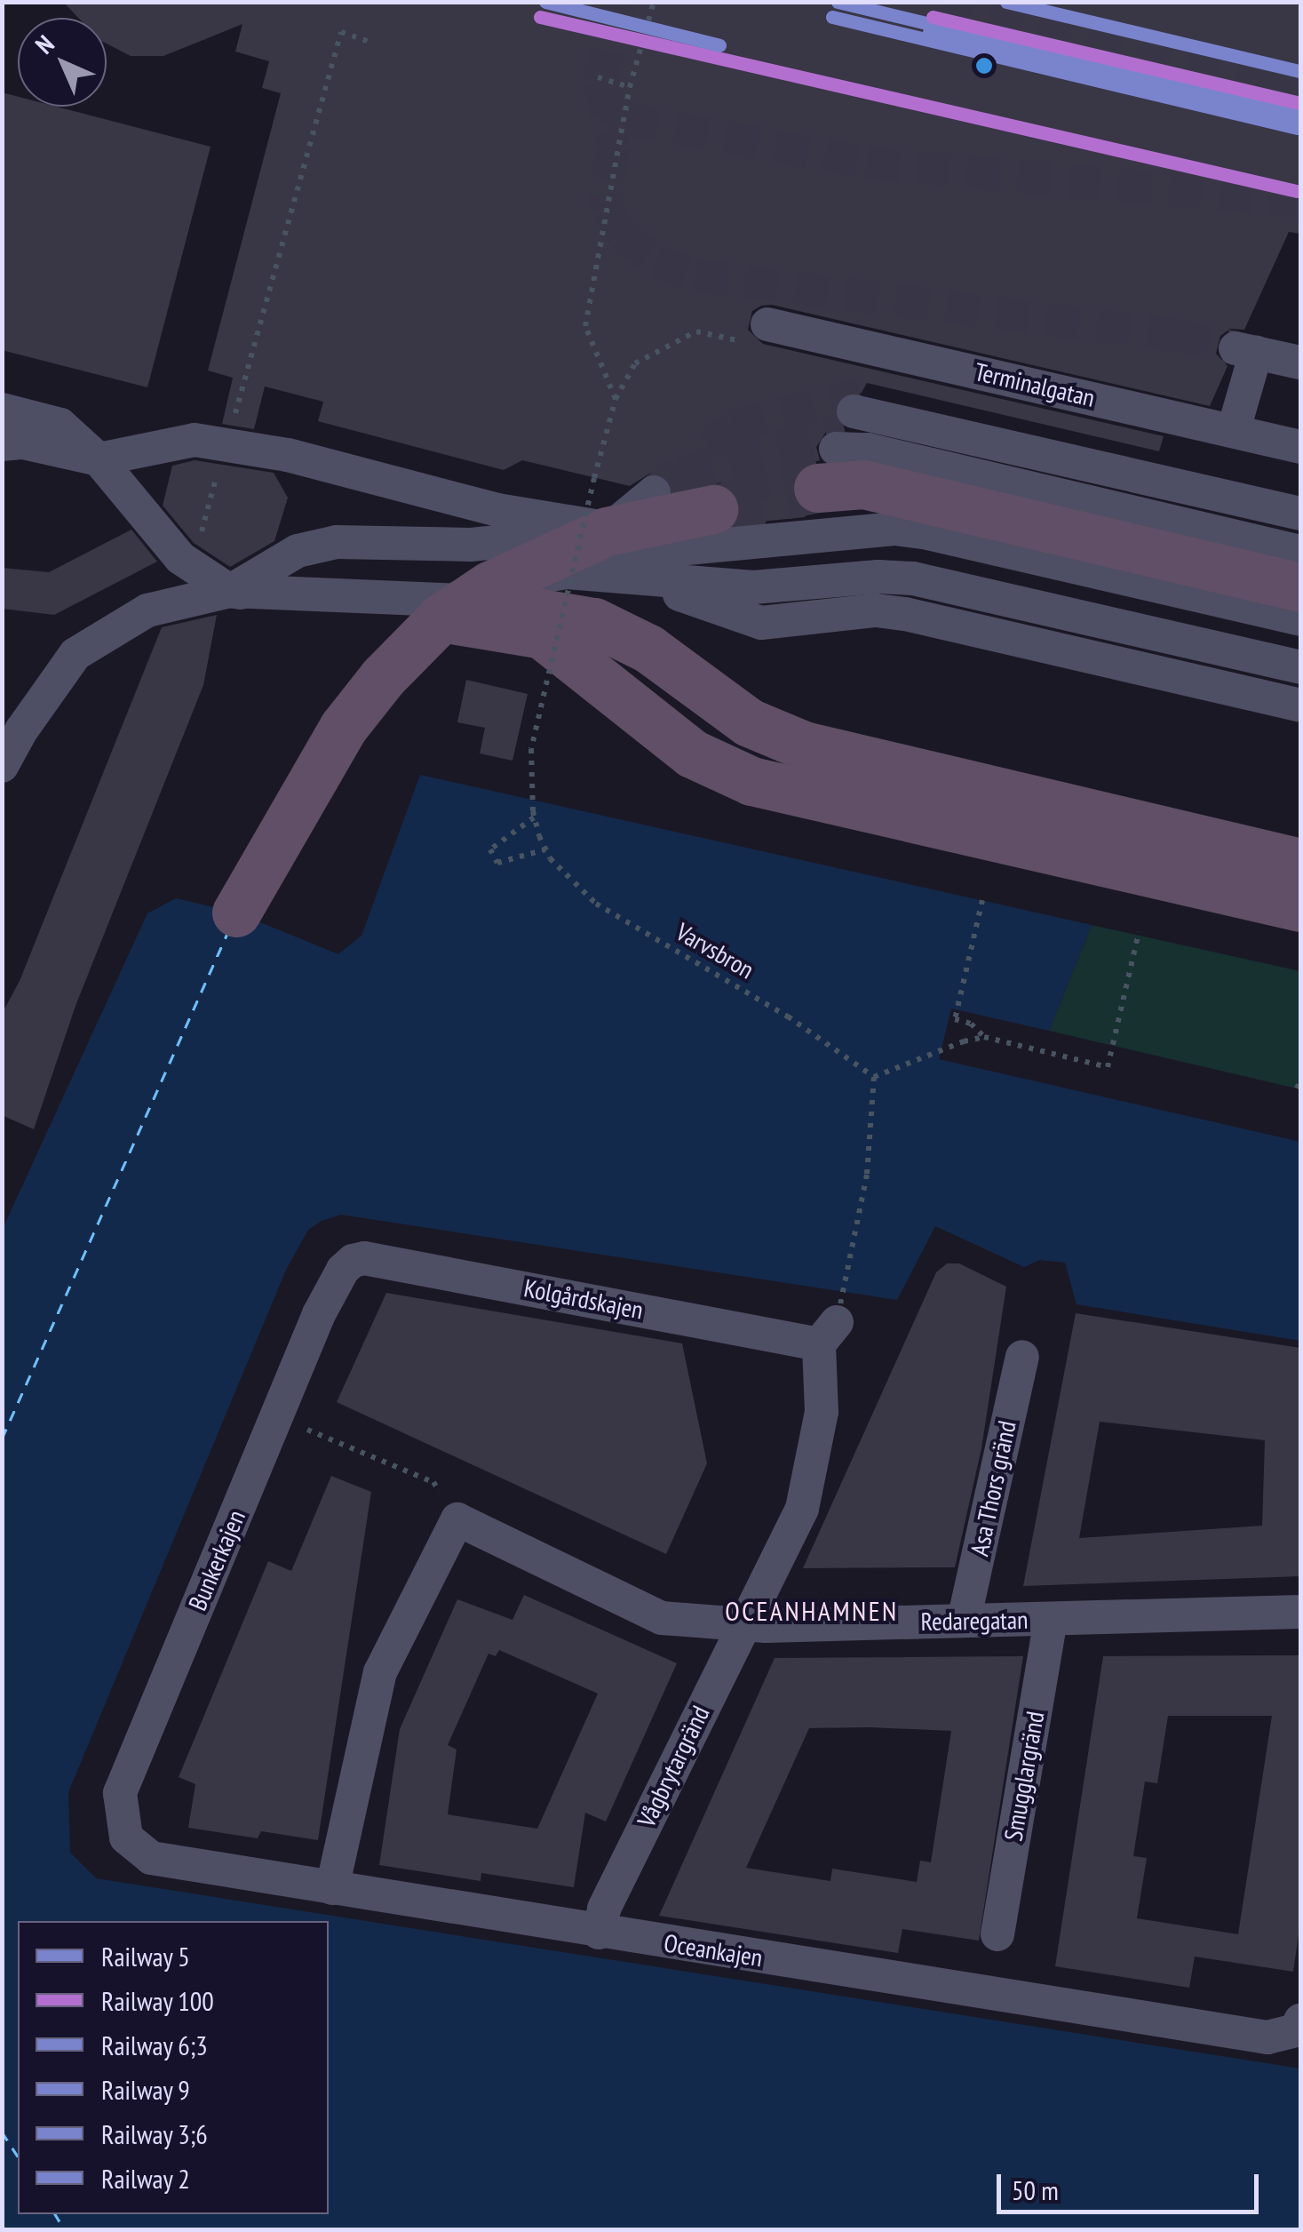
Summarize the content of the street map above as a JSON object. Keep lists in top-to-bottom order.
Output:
{
  "streets": {
    "street": [
      "Terminalgatan",
      "Kolgårdskajen",
      "Asa Thors gränd",
      "Bunkerkajen",
      "Redaregatan",
      "Vågbrytargränd",
      "Smugglargränd",
      "Oceankajen"
    ],
    "path": ["Varvsbron"]
  },
  "crossings": [
    ["Kolgårdskajen", "Bunkerkajen"],
    ["Kolgårdskajen", "Vågbrytargränd"],
    ["Asa Thors gränd", "Redaregatan"],
    ["Bunkerkajen", "Oceankajen"],
    ["Redaregatan", "Vågbrytargränd"],
    ["Redaregatan", "Smugglargränd"],
    ["Vågbrytargränd", "Oceankajen"]
  ],
  "districts": ["OCEANHAMNEN"],
  "lines": [
    "rail line 5",
    "rail line 9",
    "rail line 2",
    "rail line 100",
    "rail line 6;3",
    "rail line 3;6"
  ],
  "legend": [
    "Railway 5",
    "Railway 100",
    "Railway 6;3",
    "Railway 9",
    "Railway 3;6",
    "Railway 2"
  ],
  "scale_bar": "50 m",
  "north": "top left"
}
